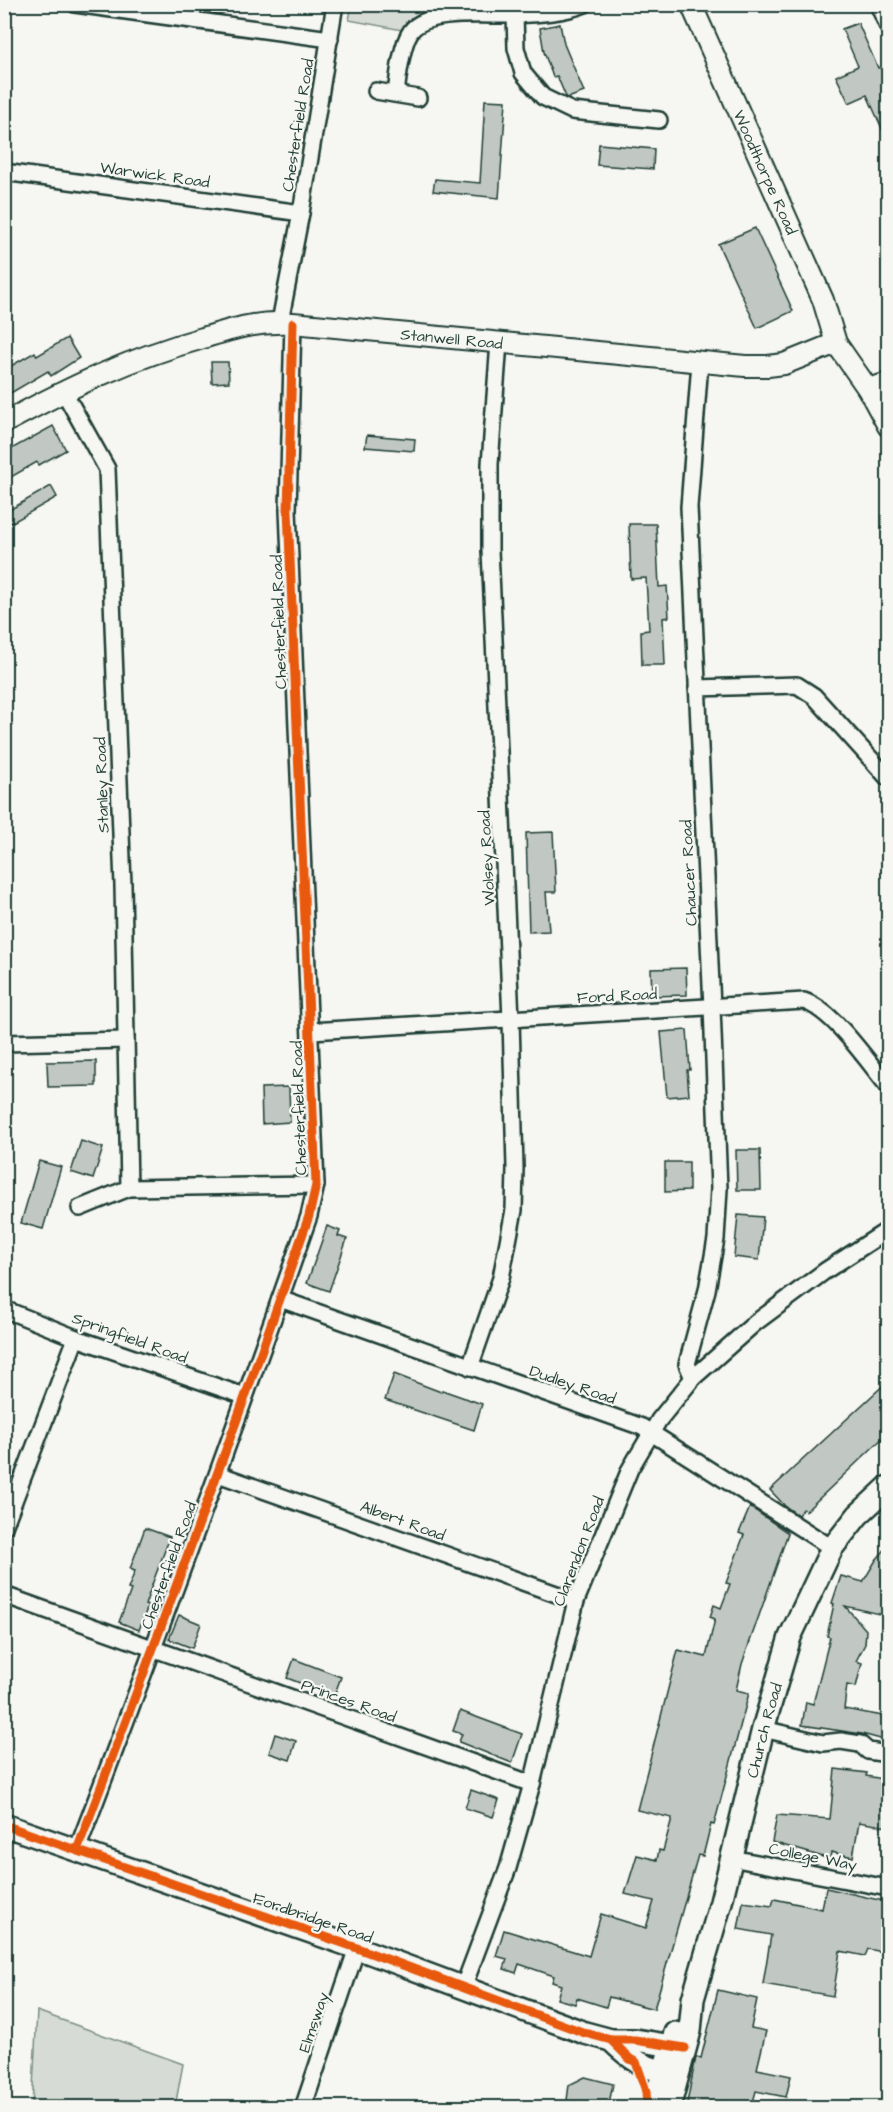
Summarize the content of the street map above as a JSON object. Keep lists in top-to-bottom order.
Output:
{
  "streets": {
    "main road": ["Church Road", "Fordbridge Road"],
    "street": [
      "Chesterfield Road",
      "Woodthorpe Road",
      "Warwick Road",
      "Stanwell Road",
      "Stanley Road",
      "Wolsey Road",
      "Chaucer Road",
      "Ford Road",
      "Springfield Road",
      "Dudley Road",
      "Albert Road",
      "Clarendon Road",
      "Princes Road",
      "College Way",
      "Elmsway"
    ]
  },
  "crossings": [
    ["Chesterfield Road", "Warwick Road"],
    ["Chesterfield Road", "Stanwell Road"],
    ["Chesterfield Road", "Ford Road"],
    ["Chesterfield Road", "Springfield Road"],
    ["Chesterfield Road", "Dudley Road"],
    ["Chesterfield Road", "Albert Road"],
    ["Chesterfield Road", "Princes Road"],
    ["Chesterfield Road", "Fordbridge Road"],
    ["Woodthorpe Road", "Stanwell Road"],
    ["Stanwell Road", "Stanley Road"],
    ["Stanwell Road", "Wolsey Road"],
    ["Stanwell Road", "Chaucer Road"],
    ["Wolsey Road", "Ford Road"],
    ["Wolsey Road", "Dudley Road"],
    ["Chaucer Road", "Ford Road"],
    ["Chaucer Road", "Clarendon Road"],
    ["Dudley Road", "Clarendon Road"],
    ["Dudley Road", "Church Road"],
    ["Albert Road", "Clarendon Road"],
    ["Clarendon Road", "Princes Road"],
    ["Clarendon Road", "Fordbridge Road"],
    ["Church Road", "College Way"],
    ["Church Road", "Fordbridge Road"],
    ["Fordbridge Road", "Elmsway"]
  ]
}
